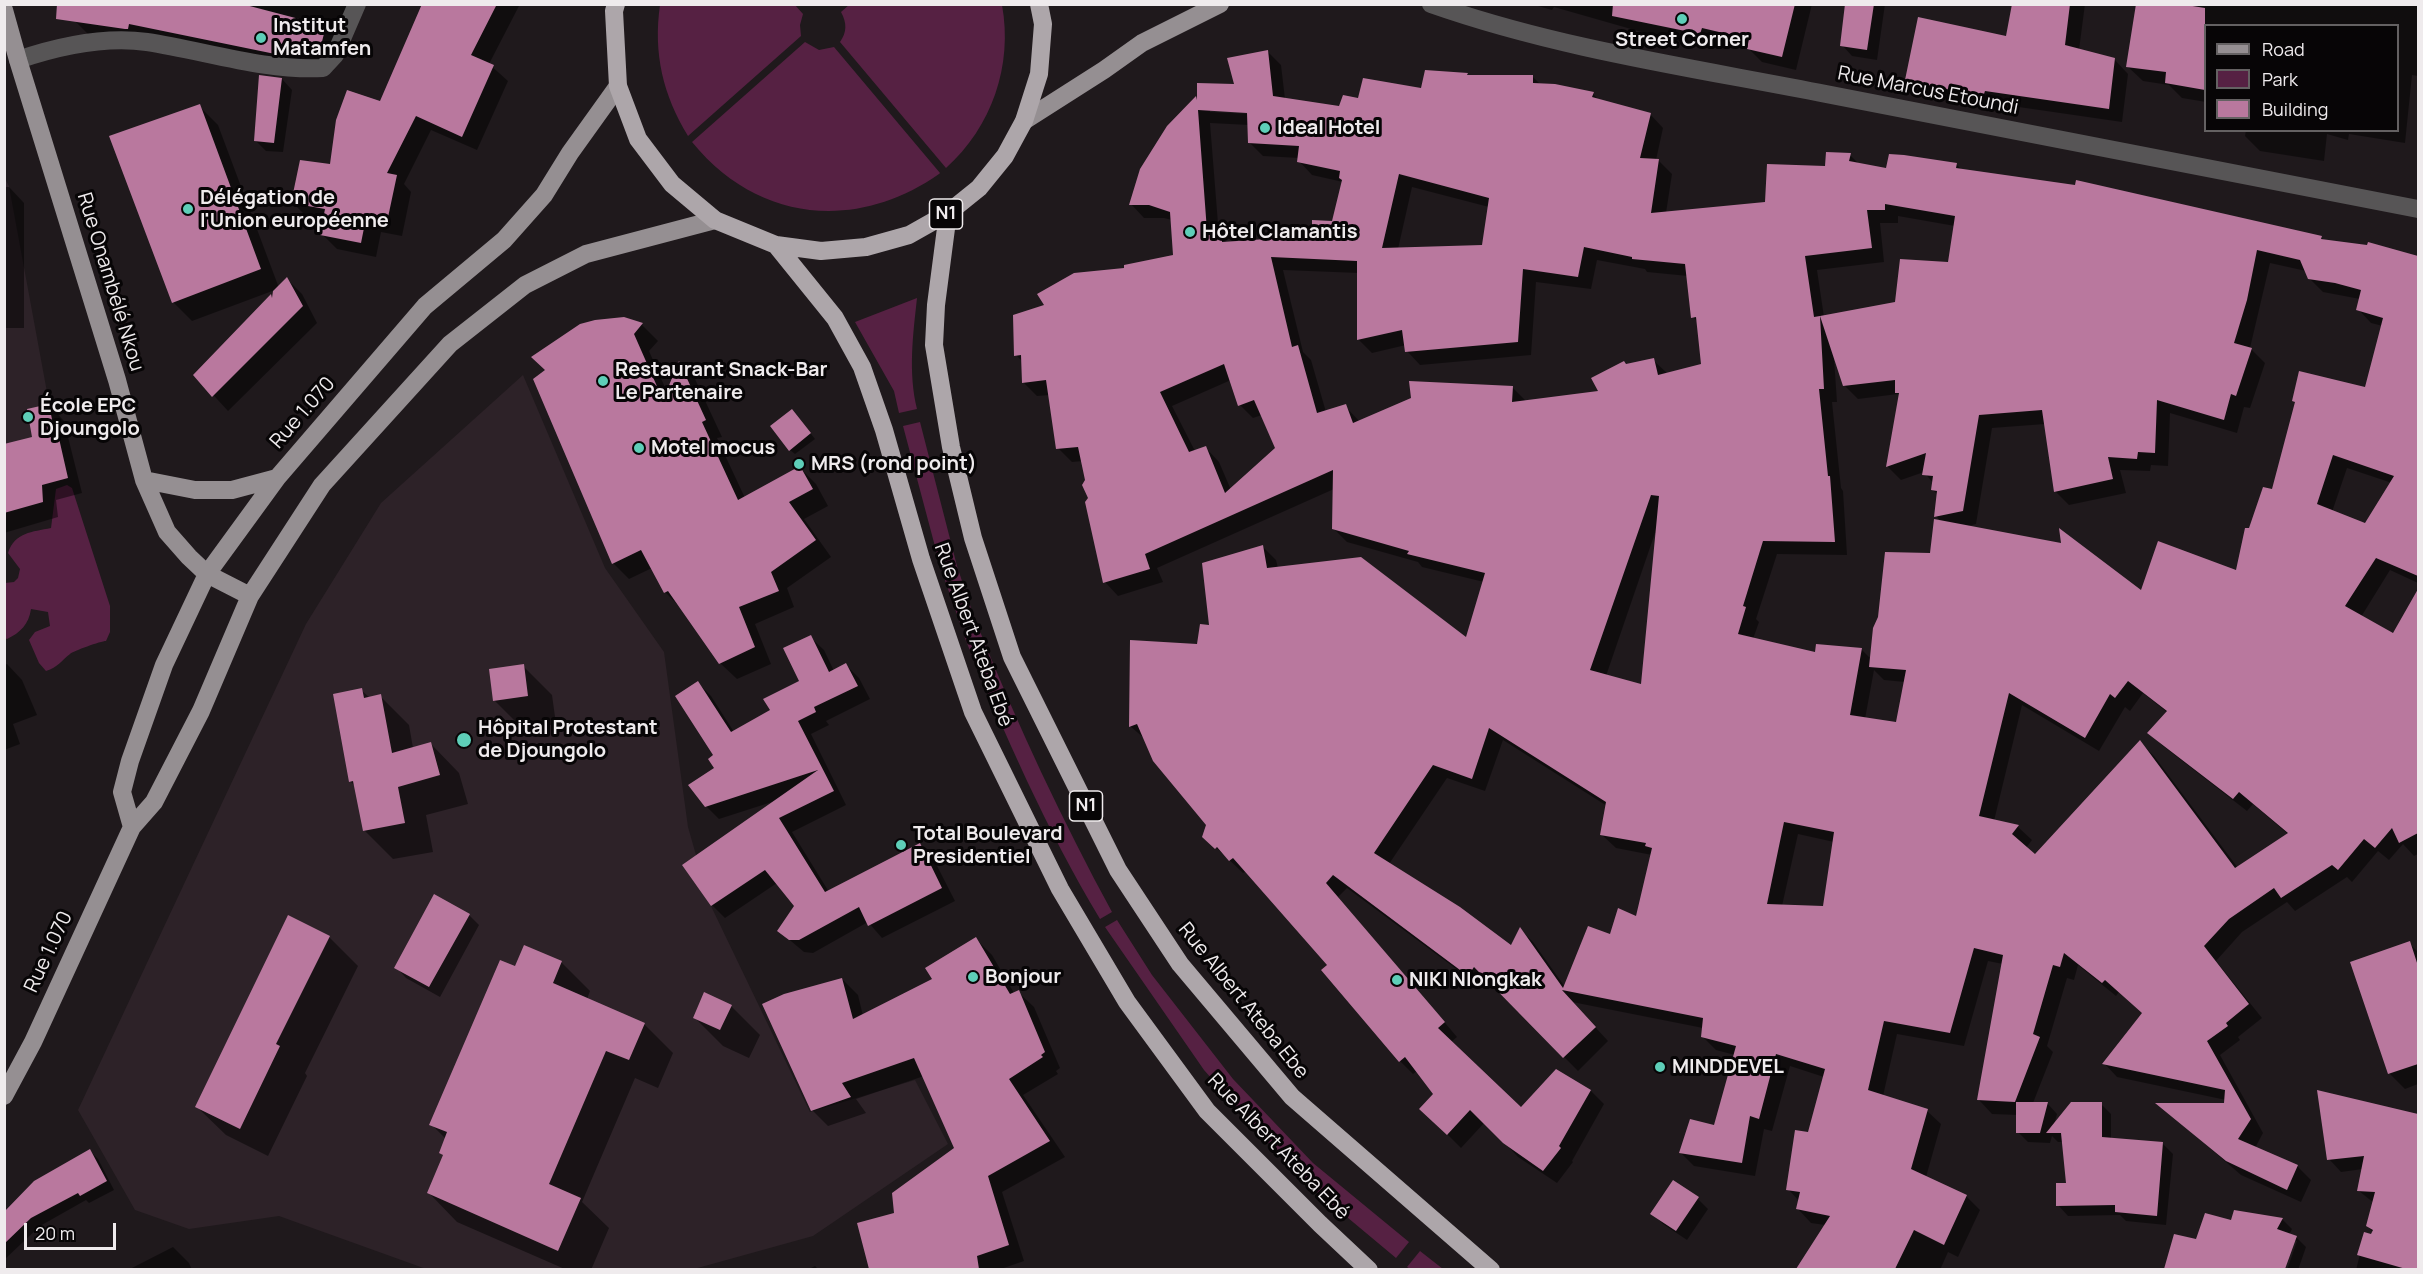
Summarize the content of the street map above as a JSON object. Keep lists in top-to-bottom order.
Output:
{
  "streets": {
    "highway": ["N1", "Rue Albert Ateba Ebé", "Rue Albert Ateba Ebe"],
    "main road": ["Rue Onambélé Nkou", "Rue 1.070"],
    "street": ["Rue Marcus Etoundi"]
  },
  "crossings": [
    ["N1", "Rue 1.070"],
    ["N1", "Rue Albert Ateba Ebé"],
    ["N1", "Rue Albert Ateba Ebe"],
    ["Rue Onambélé Nkou", "Rue 1.070"]
  ],
  "places": [
    "Street Corner",
    "Institut Matamfen",
    "Ideal Hotel",
    "Délégation de l'Union européenne",
    "Hôtel Clamantis",
    "Restaurant Snack-Bar Le Partenaire",
    "École EPC Djoungolo",
    "Motel mocus",
    "MRS (rond point)",
    "Hôpital Protestant de Djoungolo",
    "Total Boulevard Presidentiel",
    "Bonjour",
    "NIKI Nlongkak",
    "MINDDEVEL"
  ],
  "legend": ["Road", "Park", "Building"],
  "scale_bar": "20 m"
}
